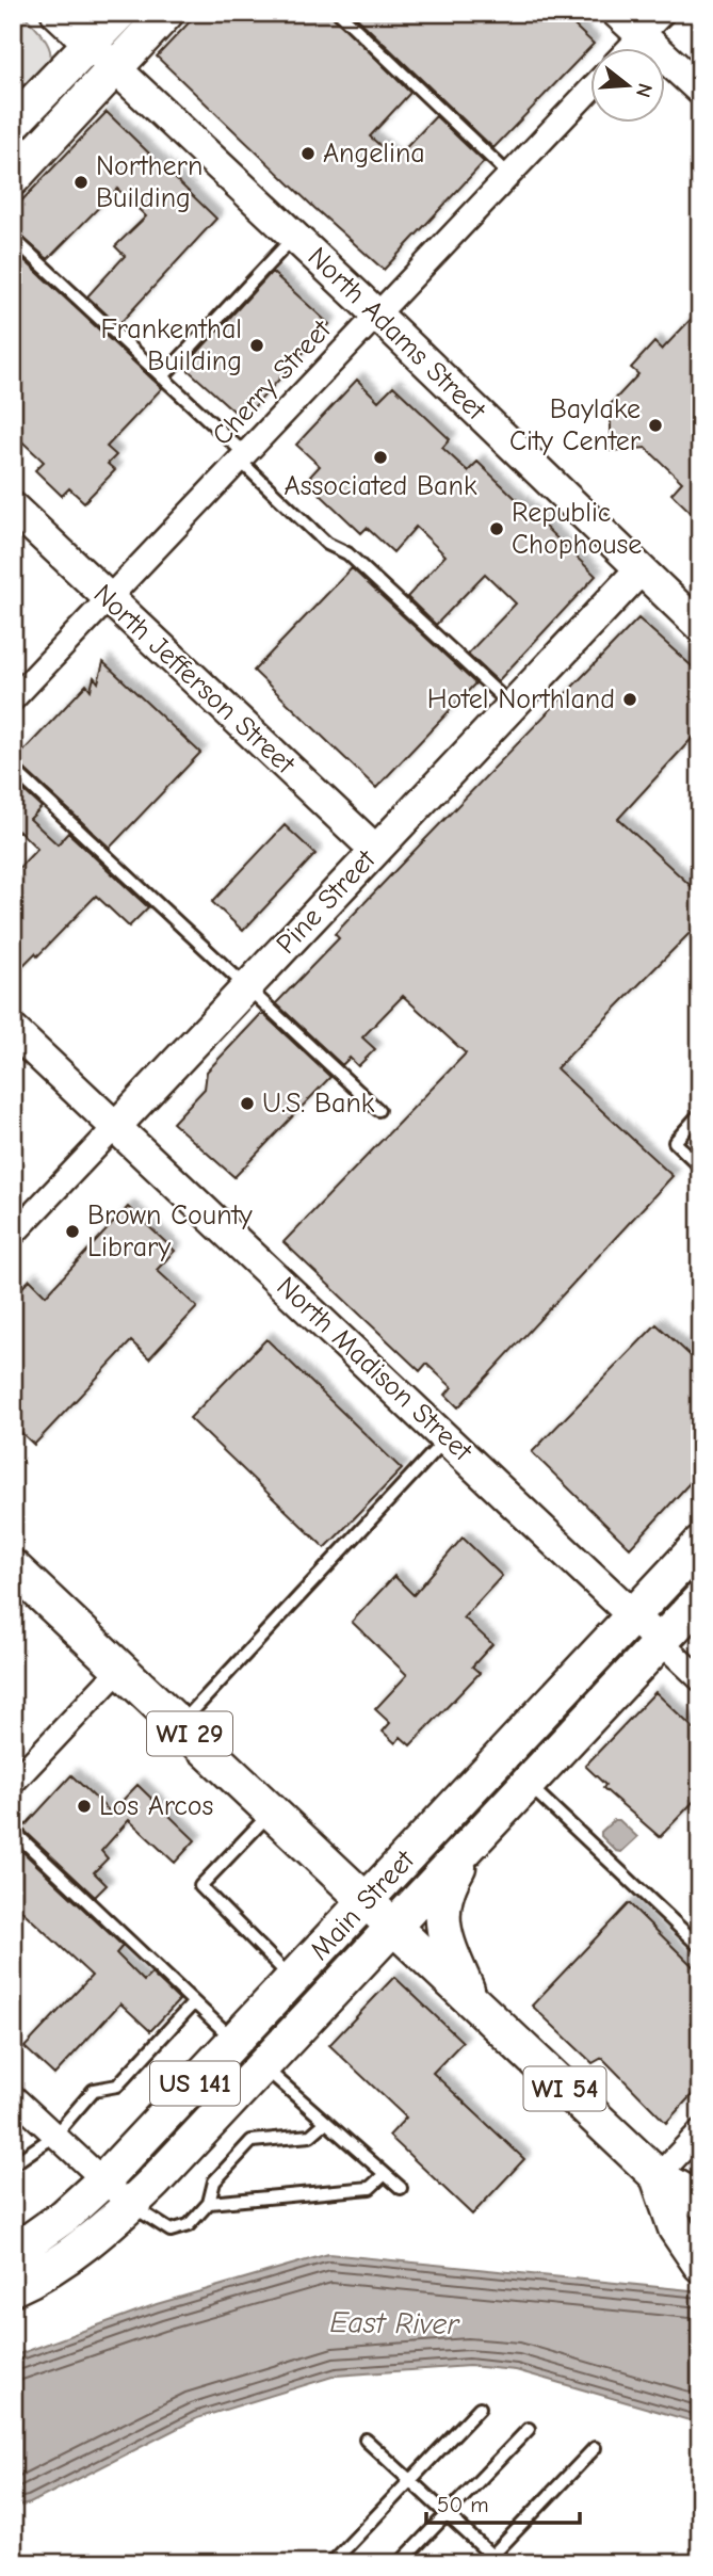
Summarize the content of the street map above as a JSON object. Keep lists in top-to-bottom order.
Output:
{
  "streets": {
    "main road": [
      "North Adams Street",
      "North Jefferson Street",
      "Pine Street",
      "North Madison Street",
      "WI 29",
      "Main Street",
      "US 141",
      "WI 54"
    ],
    "street": ["Cherry Street"]
  },
  "crossings": [
    ["North Adams Street", "Cherry Street"],
    ["North Adams Street", "Pine Street"],
    ["Cherry Street", "North Jefferson Street"],
    ["North Jefferson Street", "Pine Street"],
    ["Pine Street", "North Madison Street"],
    ["North Madison Street", "Main Street"],
    ["WI 29", "Main Street"],
    ["WI 29", "WI 54"],
    ["Main Street", "WI 54"]
  ],
  "water": ["East River"],
  "places": [
    "Angelina",
    "Northern Building",
    "Frankenthal Building",
    "Baylake City Center",
    "Associated Bank",
    "Republic Chophouse",
    "Hotel Northland",
    "U.S. Bank",
    "Brown County Library",
    "Los Arcos"
  ],
  "scale_bar": "50 m",
  "north": "right"
}
